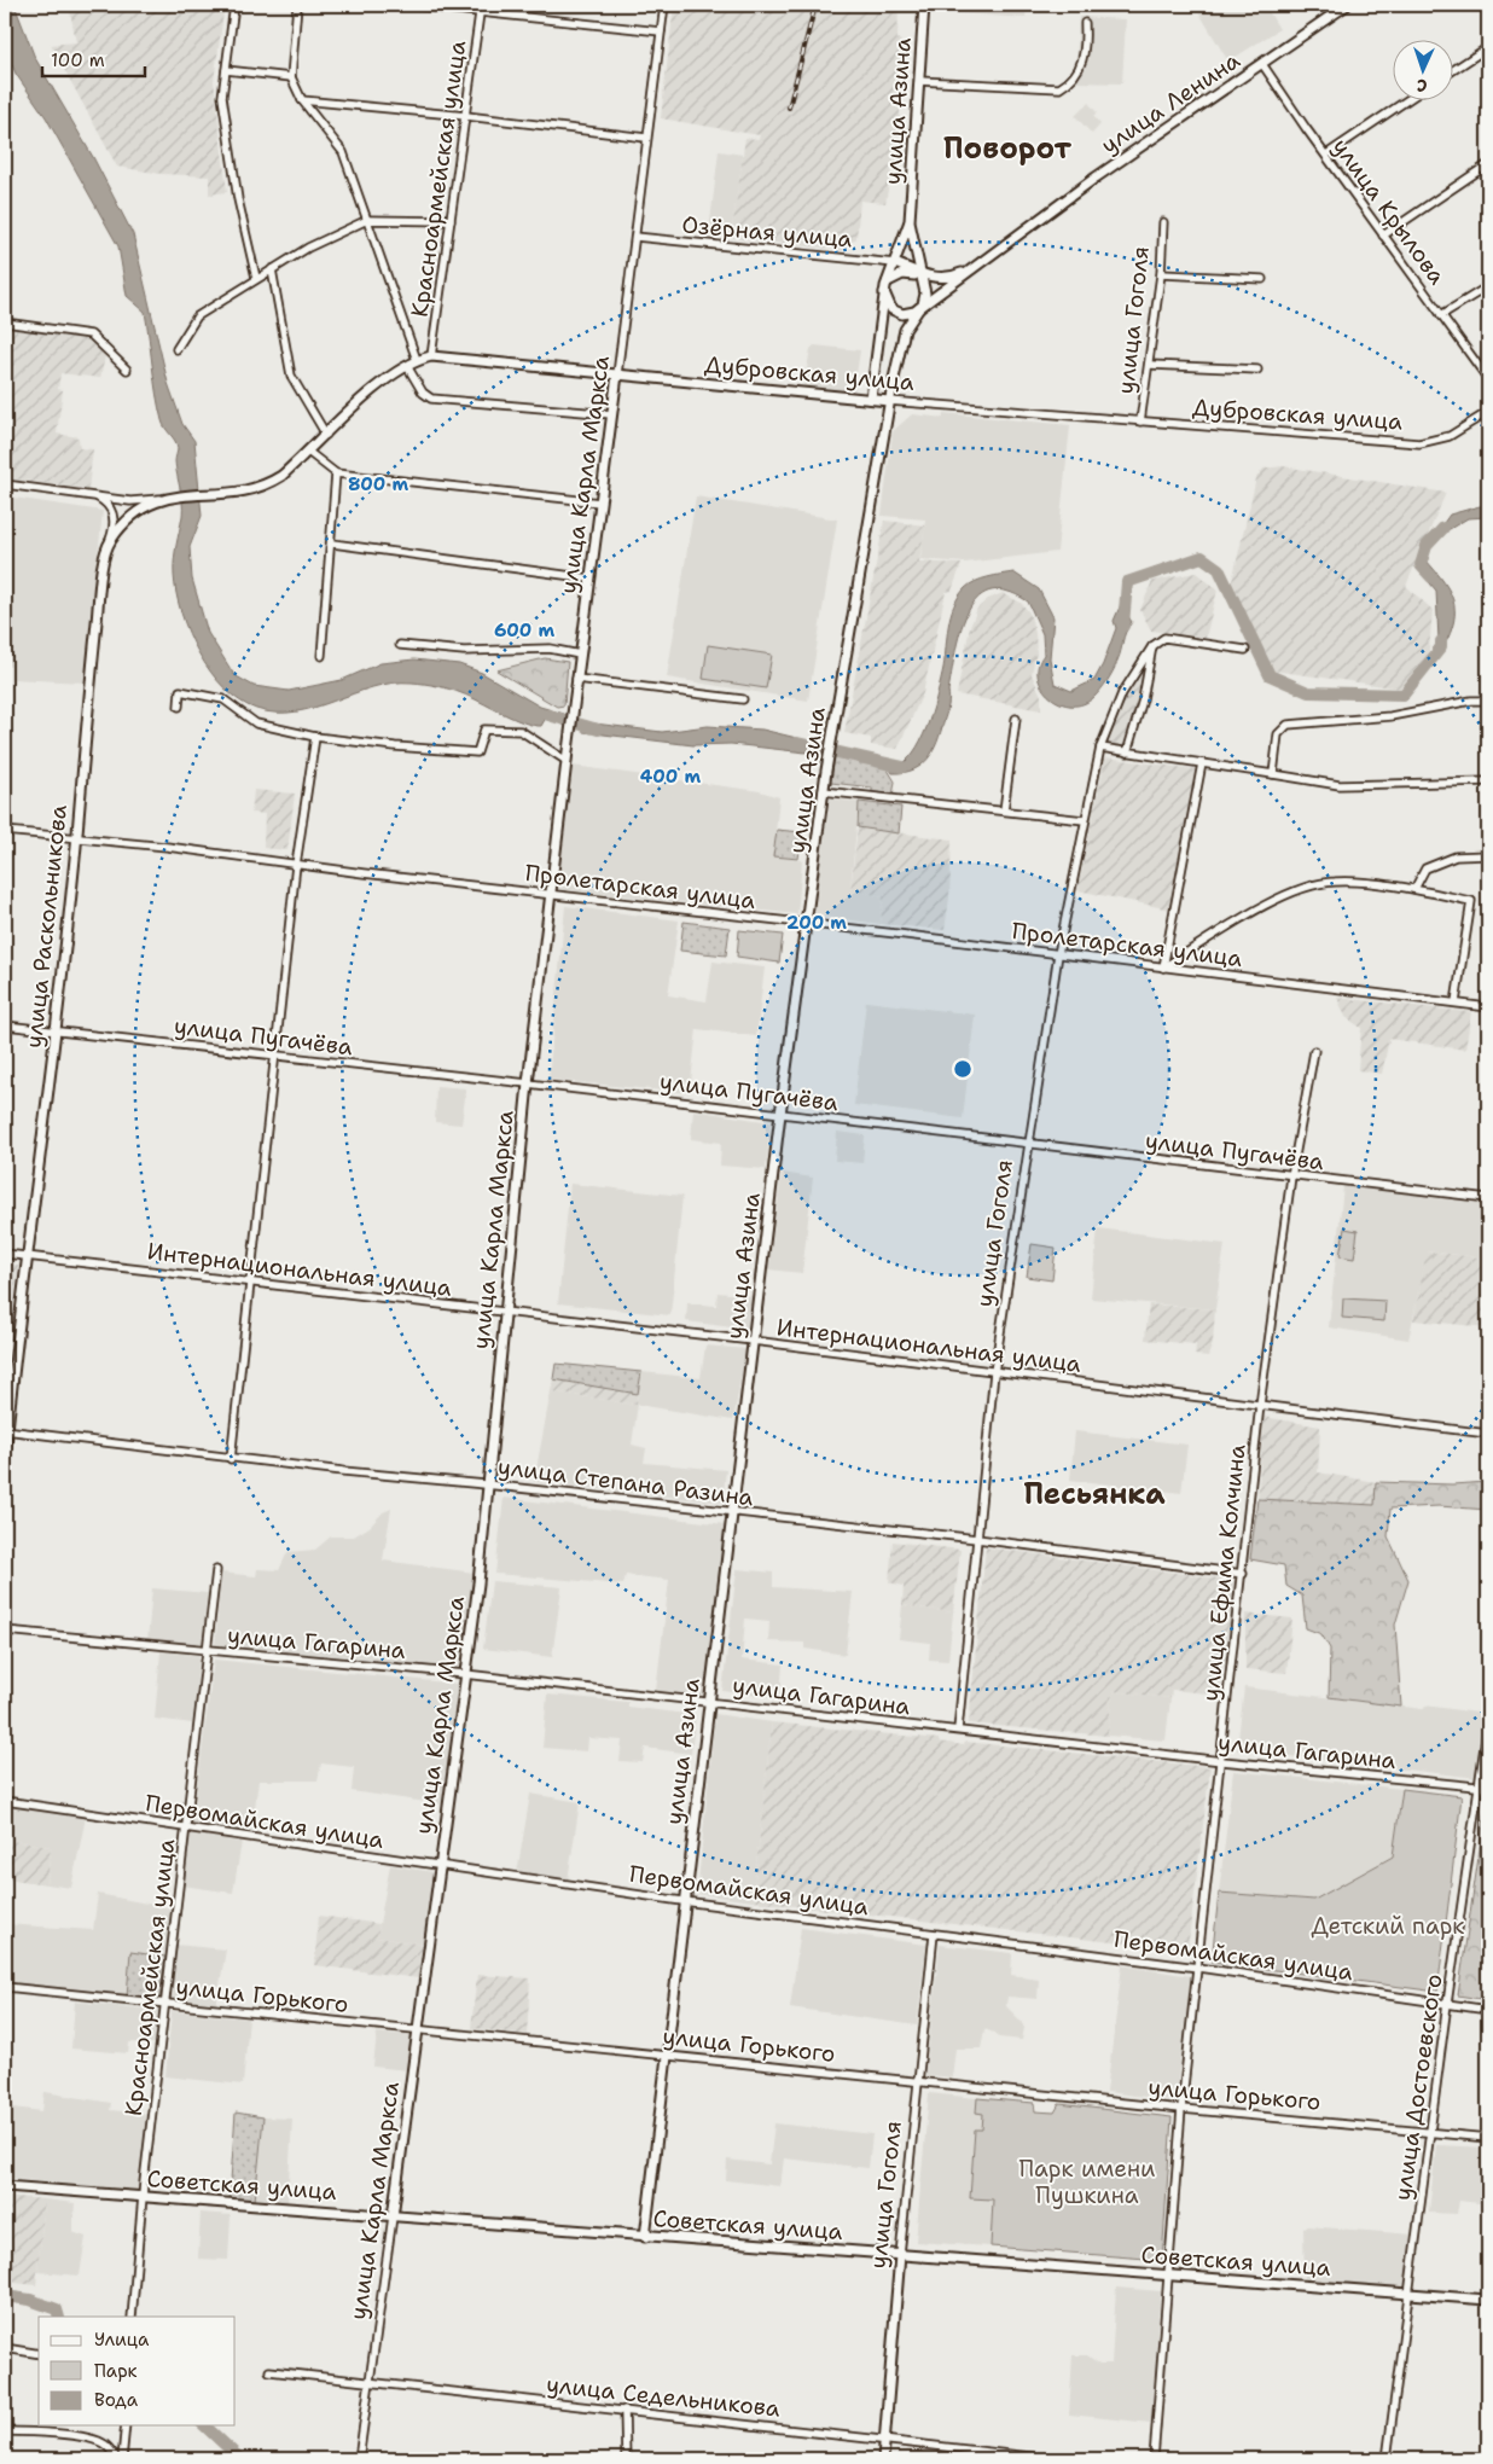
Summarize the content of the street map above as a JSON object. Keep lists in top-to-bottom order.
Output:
{
  "streets": {
    "main road": [
      "улица Ленина",
      "улица Азина",
      "улица Гоголя",
      "Дубровская улица",
      "улица Карла Маркса",
      "улица Раскольникова",
      "Советская улица"
    ],
    "street": [
      "Красноармейская улица",
      "улица Крылова",
      "Озёрная улица",
      "Пролетарская улица",
      "улица Пугачёва",
      "Интернациональная улица",
      "улица Степана Разина",
      "улица Ефима Колчина",
      "улица Гагарина",
      "Первомайская улица",
      "улица Горького",
      "улица Достоевского",
      "улица Седельникова"
    ]
  },
  "crossings": [
    ["улица Ленина", "улица Азина"],
    ["улица Ленина", "улица Крылова"],
    ["улица Ленина", "Озёрная улица"],
    ["улица Азина", "Озёрная улица"],
    ["улица Азина", "Дубровская улица"],
    ["улица Азина", "Пролетарская улица"],
    ["улица Азина", "улица Пугачёва"],
    ["улица Азина", "Интернациональная улица"],
    ["улица Азина", "улица Степана Разина"],
    ["улица Азина", "улица Гагарина"],
    ["улица Азина", "Первомайская улица"],
    ["улица Азина", "улица Горького"],
    ["улица Азина", "Советская улица"],
    ["Красноармейская улица", "Дубровская улица"],
    ["Красноармейская улица", "улица Гагарина"],
    ["Красноармейская улица", "Первомайская улица"],
    ["Красноармейская улица", "улица Горького"],
    ["Красноармейская улица", "Советская улица"],
    ["Озёрная улица", "улица Карла Маркса"],
    ["улица Гоголя", "Дубровская улица"],
    ["улица Гоголя", "Пролетарская улица"],
    ["улица Гоголя", "улица Пугачёва"],
    ["улица Гоголя", "Интернациональная улица"],
    ["улица Гоголя", "улица Степана Разина"],
    ["улица Гоголя", "улица Гагарина"],
    ["улица Гоголя", "Первомайская улица"],
    ["улица Гоголя", "улица Горького"],
    ["улица Гоголя", "Советская улица"],
    ["улица Гоголя", "улица Седельникова"],
    ["Дубровская улица", "улица Карла Маркса"],
    ["Дубровская улица", "улица Раскольникова"],
    ["улица Карла Маркса", "Пролетарская улица"],
    ["улица Карла Маркса", "улица Пугачёва"],
    ["улица Карла Маркса", "Интернациональная улица"],
    ["улица Карла Маркса", "улица Степана Разина"],
    ["улица Карла Маркса", "улица Гагарина"],
    ["улица Карла Маркса", "Первомайская улица"],
    ["улица Карла Маркса", "улица Горького"],
    ["улица Карла Маркса", "Советская улица"],
    ["улица Карла Маркса", "улица Седельникова"],
    ["Пролетарская улица", "улица Раскольникова"],
    ["улица Раскольникова", "улица Пугачёва"],
    ["улица Раскольникова", "Интернациональная улица"],
    ["улица Раскольникова", "улица Степана Разина"],
    ["улица Пугачёва", "улица Ефима Колчина"],
    ["Интернациональная улица", "улица Ефима Колчина"],
    ["улица Степана Разина", "улица Ефима Колчина"],
    ["улица Ефима Колчина", "улица Гагарина"],
    ["улица Ефима Колчина", "Первомайская улица"],
    ["улица Ефима Колчина", "улица Горького"],
    ["улица Ефима Колчина", "Советская улица"],
    ["улица Гагарина", "улица Достоевского"],
    ["Первомайская улица", "улица Достоевского"],
    ["улица Горького", "улица Достоевского"],
    ["улица Достоевского", "Советская улица"]
  ],
  "districts": ["Поворот", "Песьянка"],
  "parks": ["Детский парк", "Парк имени Пушкина"],
  "legend": ["Улица", "Парк", "Вода"],
  "scale_bar": "100 m",
  "north": "bottom",
  "rings": [
    "800 m",
    "600 m",
    "400 m",
    "200 m"
  ]
}
